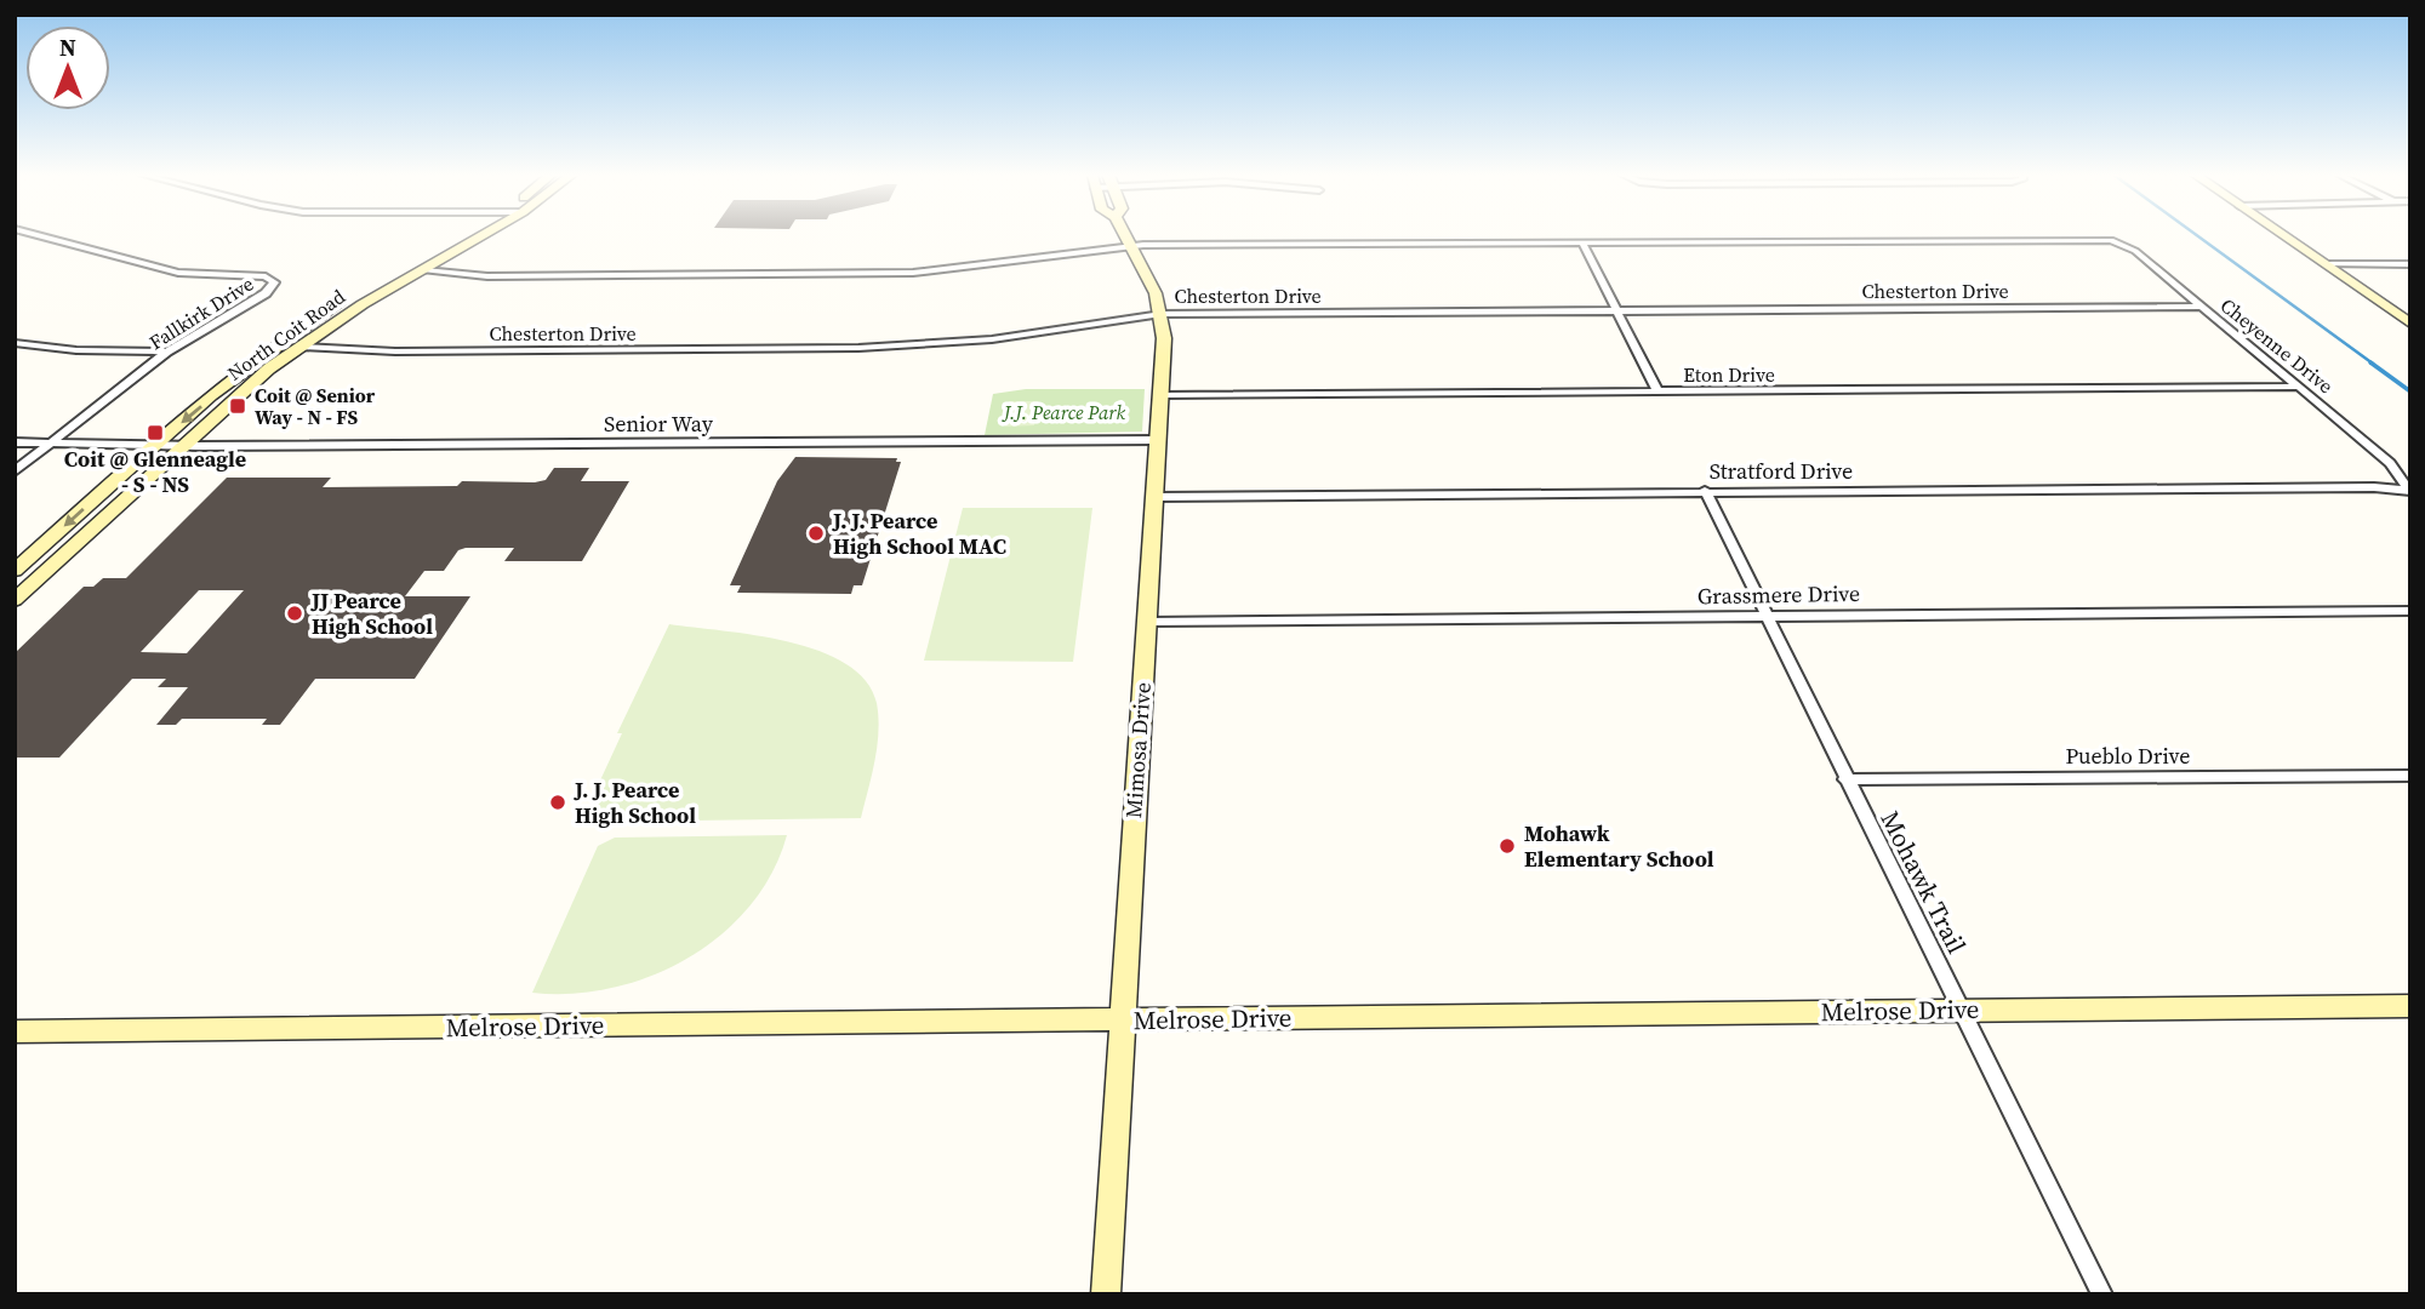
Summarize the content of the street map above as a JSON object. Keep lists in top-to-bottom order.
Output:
{
  "streets": {
    "street": [
      "Chesterton Drive",
      "Fallkirk Drive",
      "North Coit Road",
      "Cheyenne Drive",
      "Eton Drive",
      "Senior Way",
      "Stratford Drive",
      "Grassmere Drive",
      "Mimosa Drive",
      "Pueblo Drive",
      "Mohawk Trail",
      "Melrose Drive"
    ]
  },
  "crossings": [
    ["Chesterton Drive", "North Coit Road"],
    ["Chesterton Drive", "Cheyenne Drive"],
    ["Chesterton Drive", "Mimosa Drive"],
    ["Fallkirk Drive", "Senior Way"],
    ["North Coit Road", "Senior Way"],
    ["Cheyenne Drive", "Eton Drive"],
    ["Cheyenne Drive", "Stratford Drive"],
    ["Eton Drive", "Mimosa Drive"],
    ["Senior Way", "Mimosa Drive"],
    ["Stratford Drive", "Mimosa Drive"],
    ["Stratford Drive", "Mohawk Trail"],
    ["Grassmere Drive", "Mimosa Drive"],
    ["Grassmere Drive", "Mohawk Trail"],
    ["Mimosa Drive", "Melrose Drive"],
    ["Pueblo Drive", "Mohawk Trail"],
    ["Mohawk Trail", "Melrose Drive"]
  ],
  "parks": ["J.J. Pearce Park"],
  "places": {
    "transit": ["Coit @ Senior Way - N - FS", "Coit @ Glenneagle - S - NS"],
    "other": [
      "J. J. Pearce High School MAC",
      "JJ Pearce High School",
      "J. J. Pearce High School",
      "Mohawk Elementary School"
    ]
  },
  "north": "top"
}
